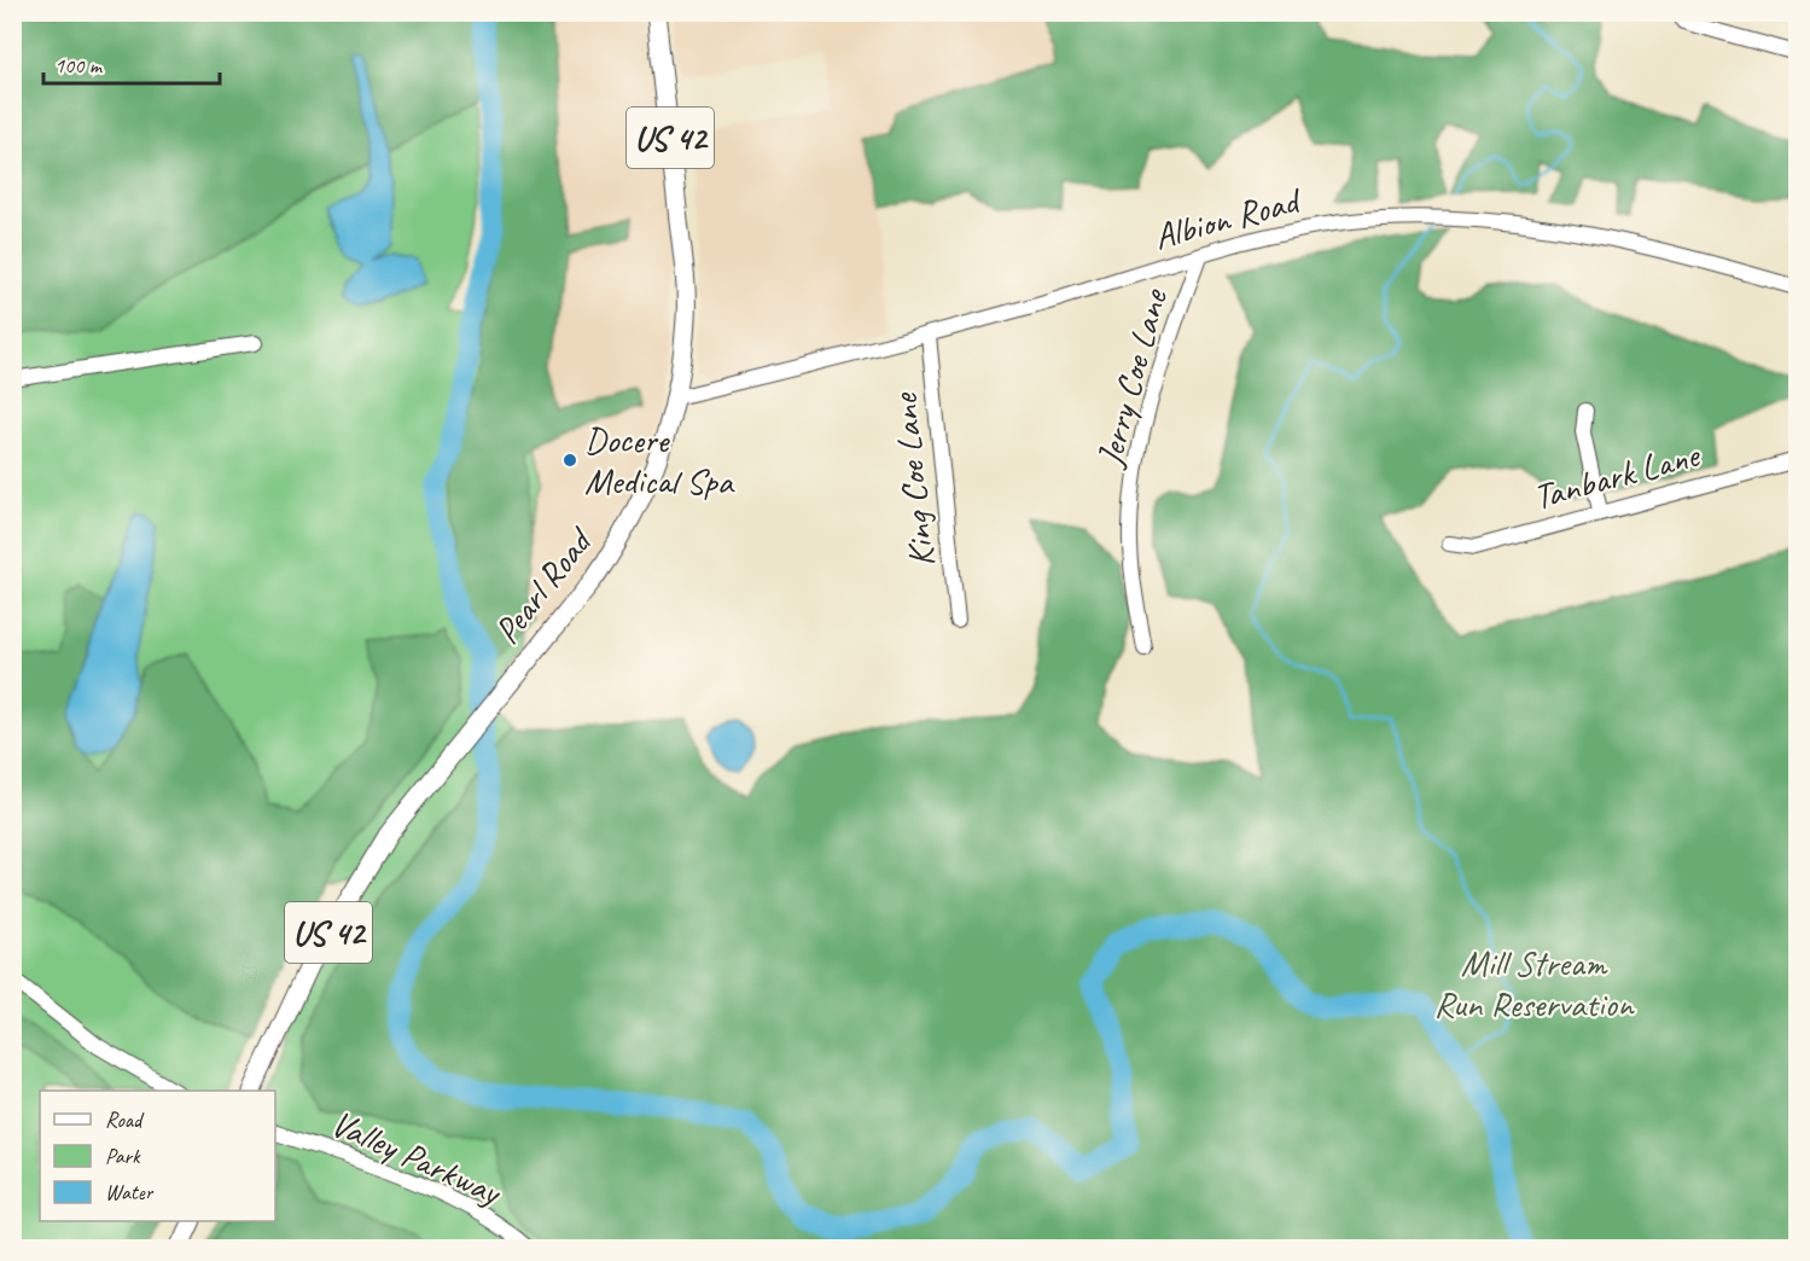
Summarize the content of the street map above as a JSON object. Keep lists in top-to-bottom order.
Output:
{
  "streets": {
    "main road": ["US 42", "Pearl Road"],
    "street": [
      "Albion Road",
      "Jerry Coe Lane",
      "Tanbark Lane",
      "King Coe Lane",
      "Valley Parkway"
    ]
  },
  "crossings": [
    ["Albion Road", "Jerry Coe Lane"],
    ["Albion Road", "King Coe Lane"],
    ["Albion Road", "Pearl Road"]
  ],
  "parks": ["Mill Stream Run Reservation"],
  "places": ["Docere Medical Spa"],
  "legend": ["Road", "Park", "Water"],
  "scale_bar": "100 m"
}
